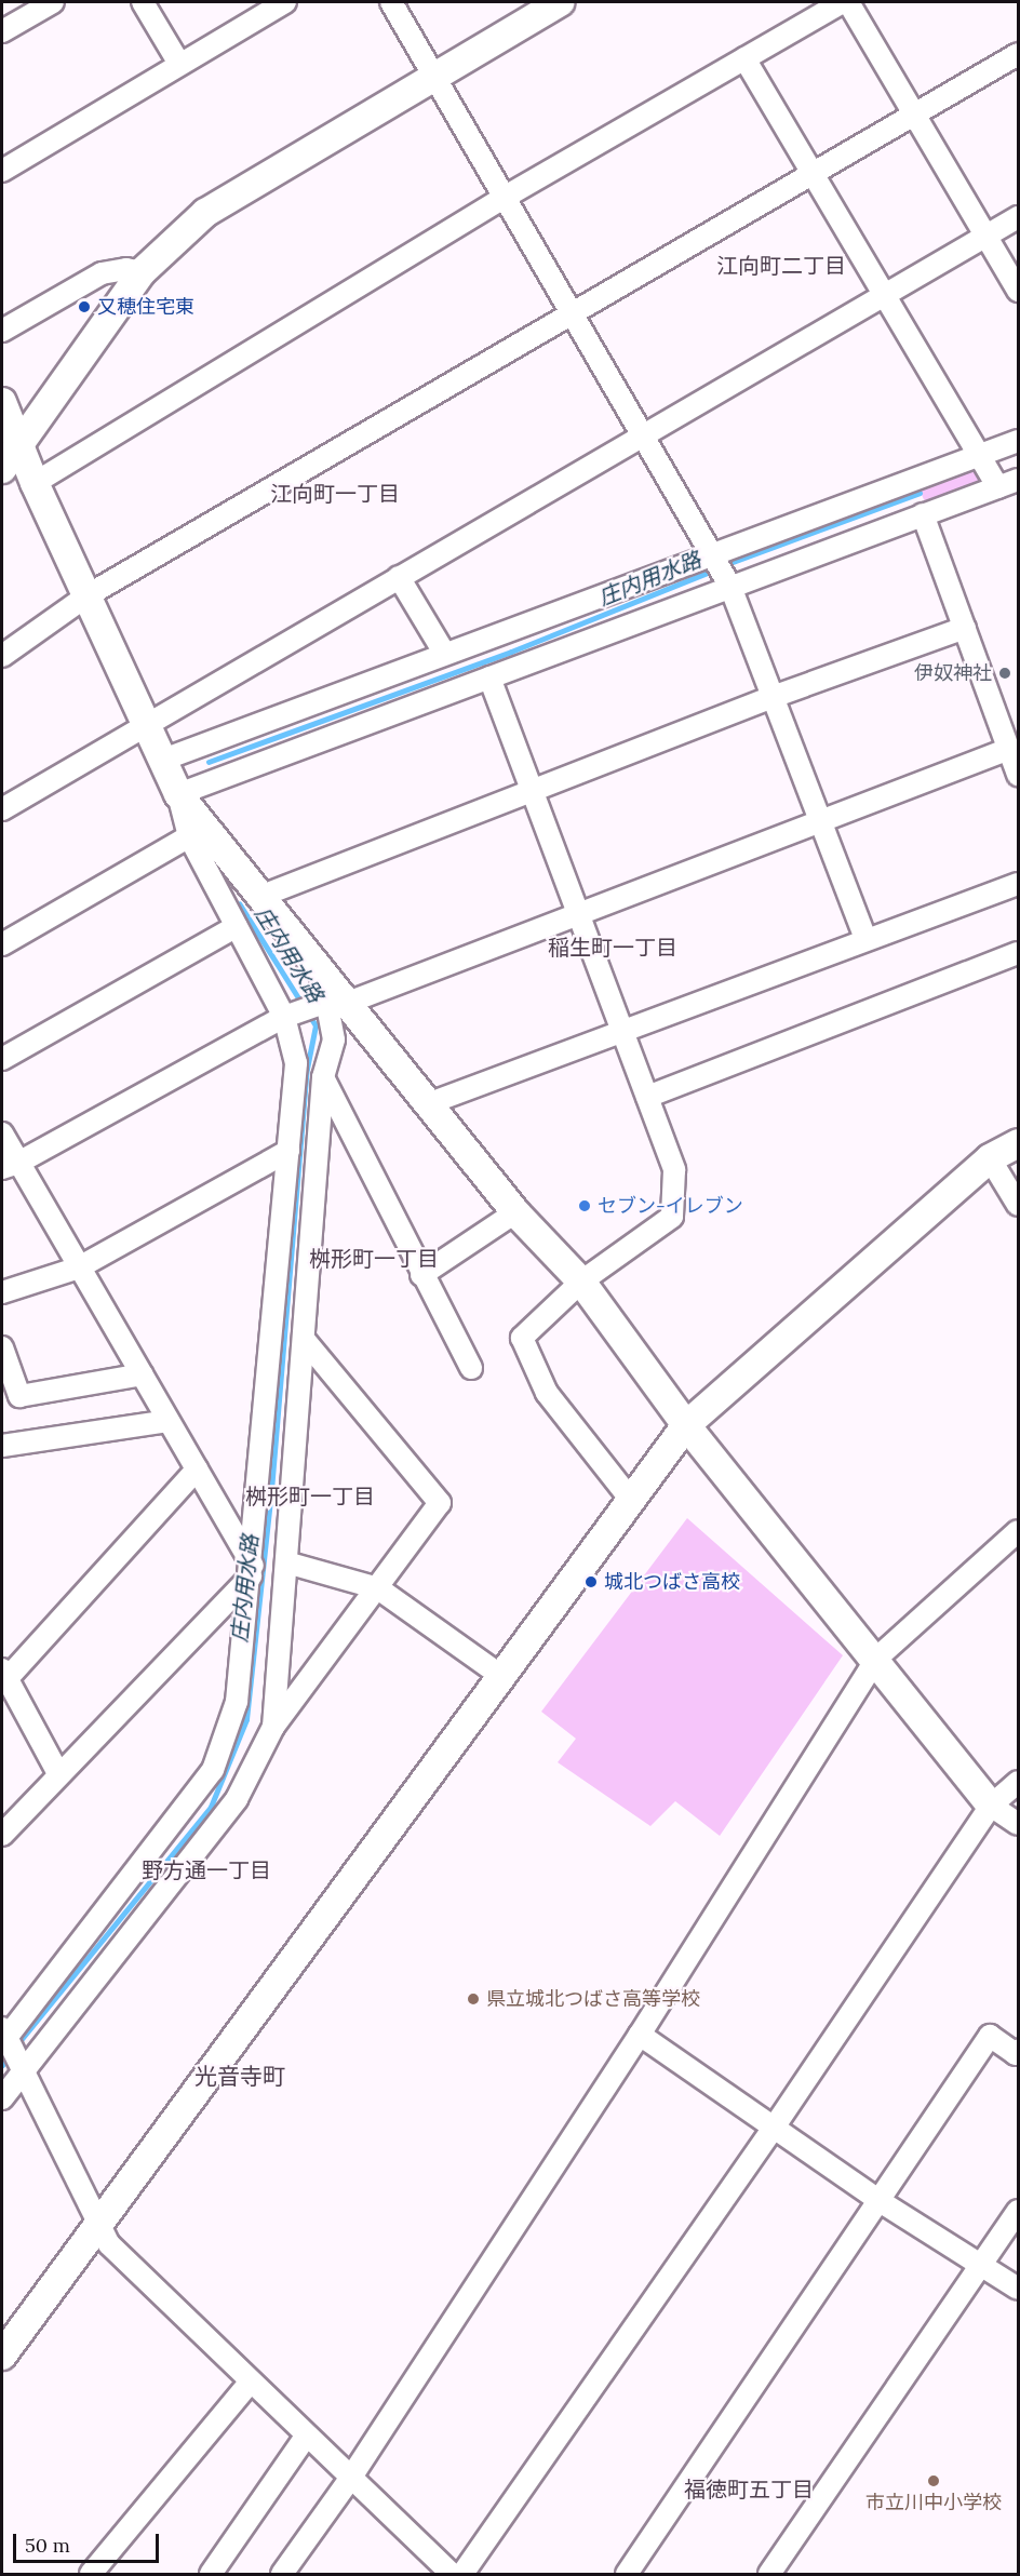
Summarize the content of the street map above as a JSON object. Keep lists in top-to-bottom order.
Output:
{
  "districts": [
    "江向町二丁目",
    "江向町一丁目",
    "稲生町一丁目",
    "桝形町一丁目",
    "桝形町一丁目",
    "野方通一丁目",
    "光音寺町",
    "福徳町五丁目"
  ],
  "water": ["庄内用水路"],
  "places": [
    "又穂住宅東",
    "伊奴神社",
    "セブン-イレブン",
    "城北つばさ高校",
    "県立城北つばさ高等学校",
    "市立川中小学校"
  ],
  "scale_bar": "50 m"
}
